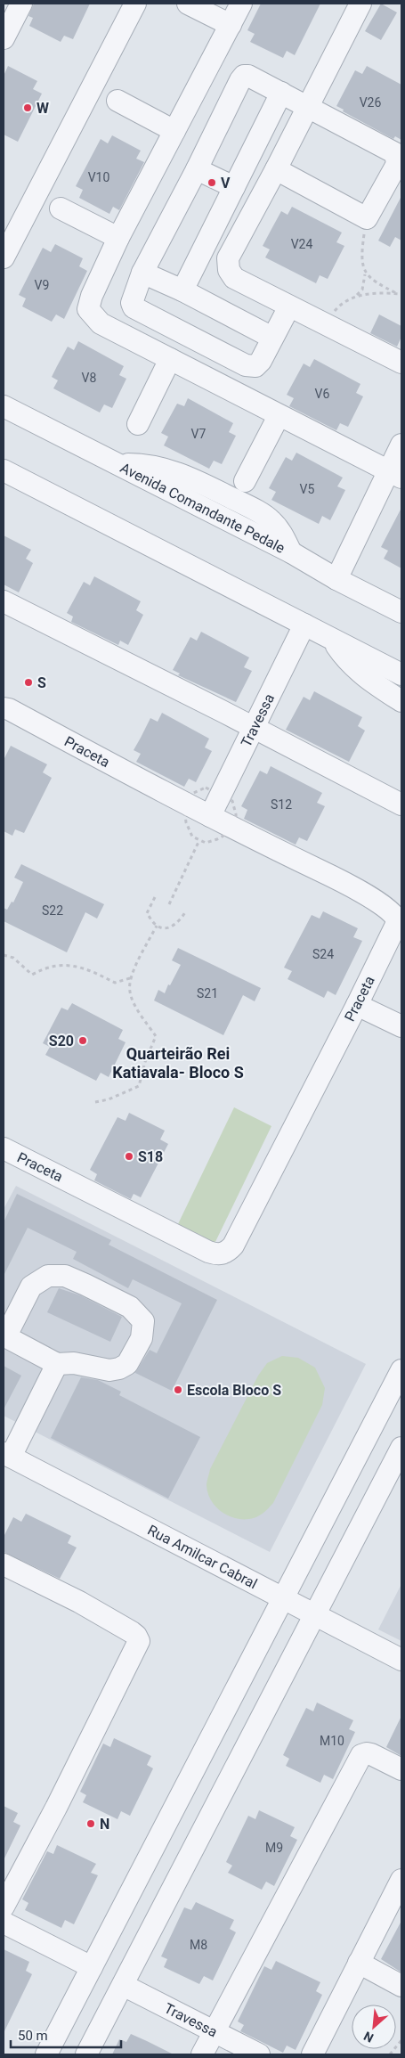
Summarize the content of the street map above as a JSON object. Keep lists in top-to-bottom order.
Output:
{
  "streets": {
    "street": [
      "Avenida Comandante Pedale",
      "Travessa",
      "Praceta",
      "Rua Amilcar Cabral"
    ]
  },
  "crossings": [
    ["Travessa", "Praceta"]
  ],
  "districts": ["Quarteirão Rei Katiavala- Bloco S"],
  "places": [
    "W",
    "V",
    "S",
    "S20",
    "S18",
    "Escola Bloco S",
    "N"
  ],
  "house_numbers": [
    "V26",
    "V10",
    "V24",
    "V9",
    "V8",
    "V6",
    "V7",
    "V5",
    "S12",
    "S22",
    "S24",
    "S21",
    "M10",
    "M9",
    "M8"
  ],
  "scale_bar": "50 m",
  "north": "bottom left"
}
